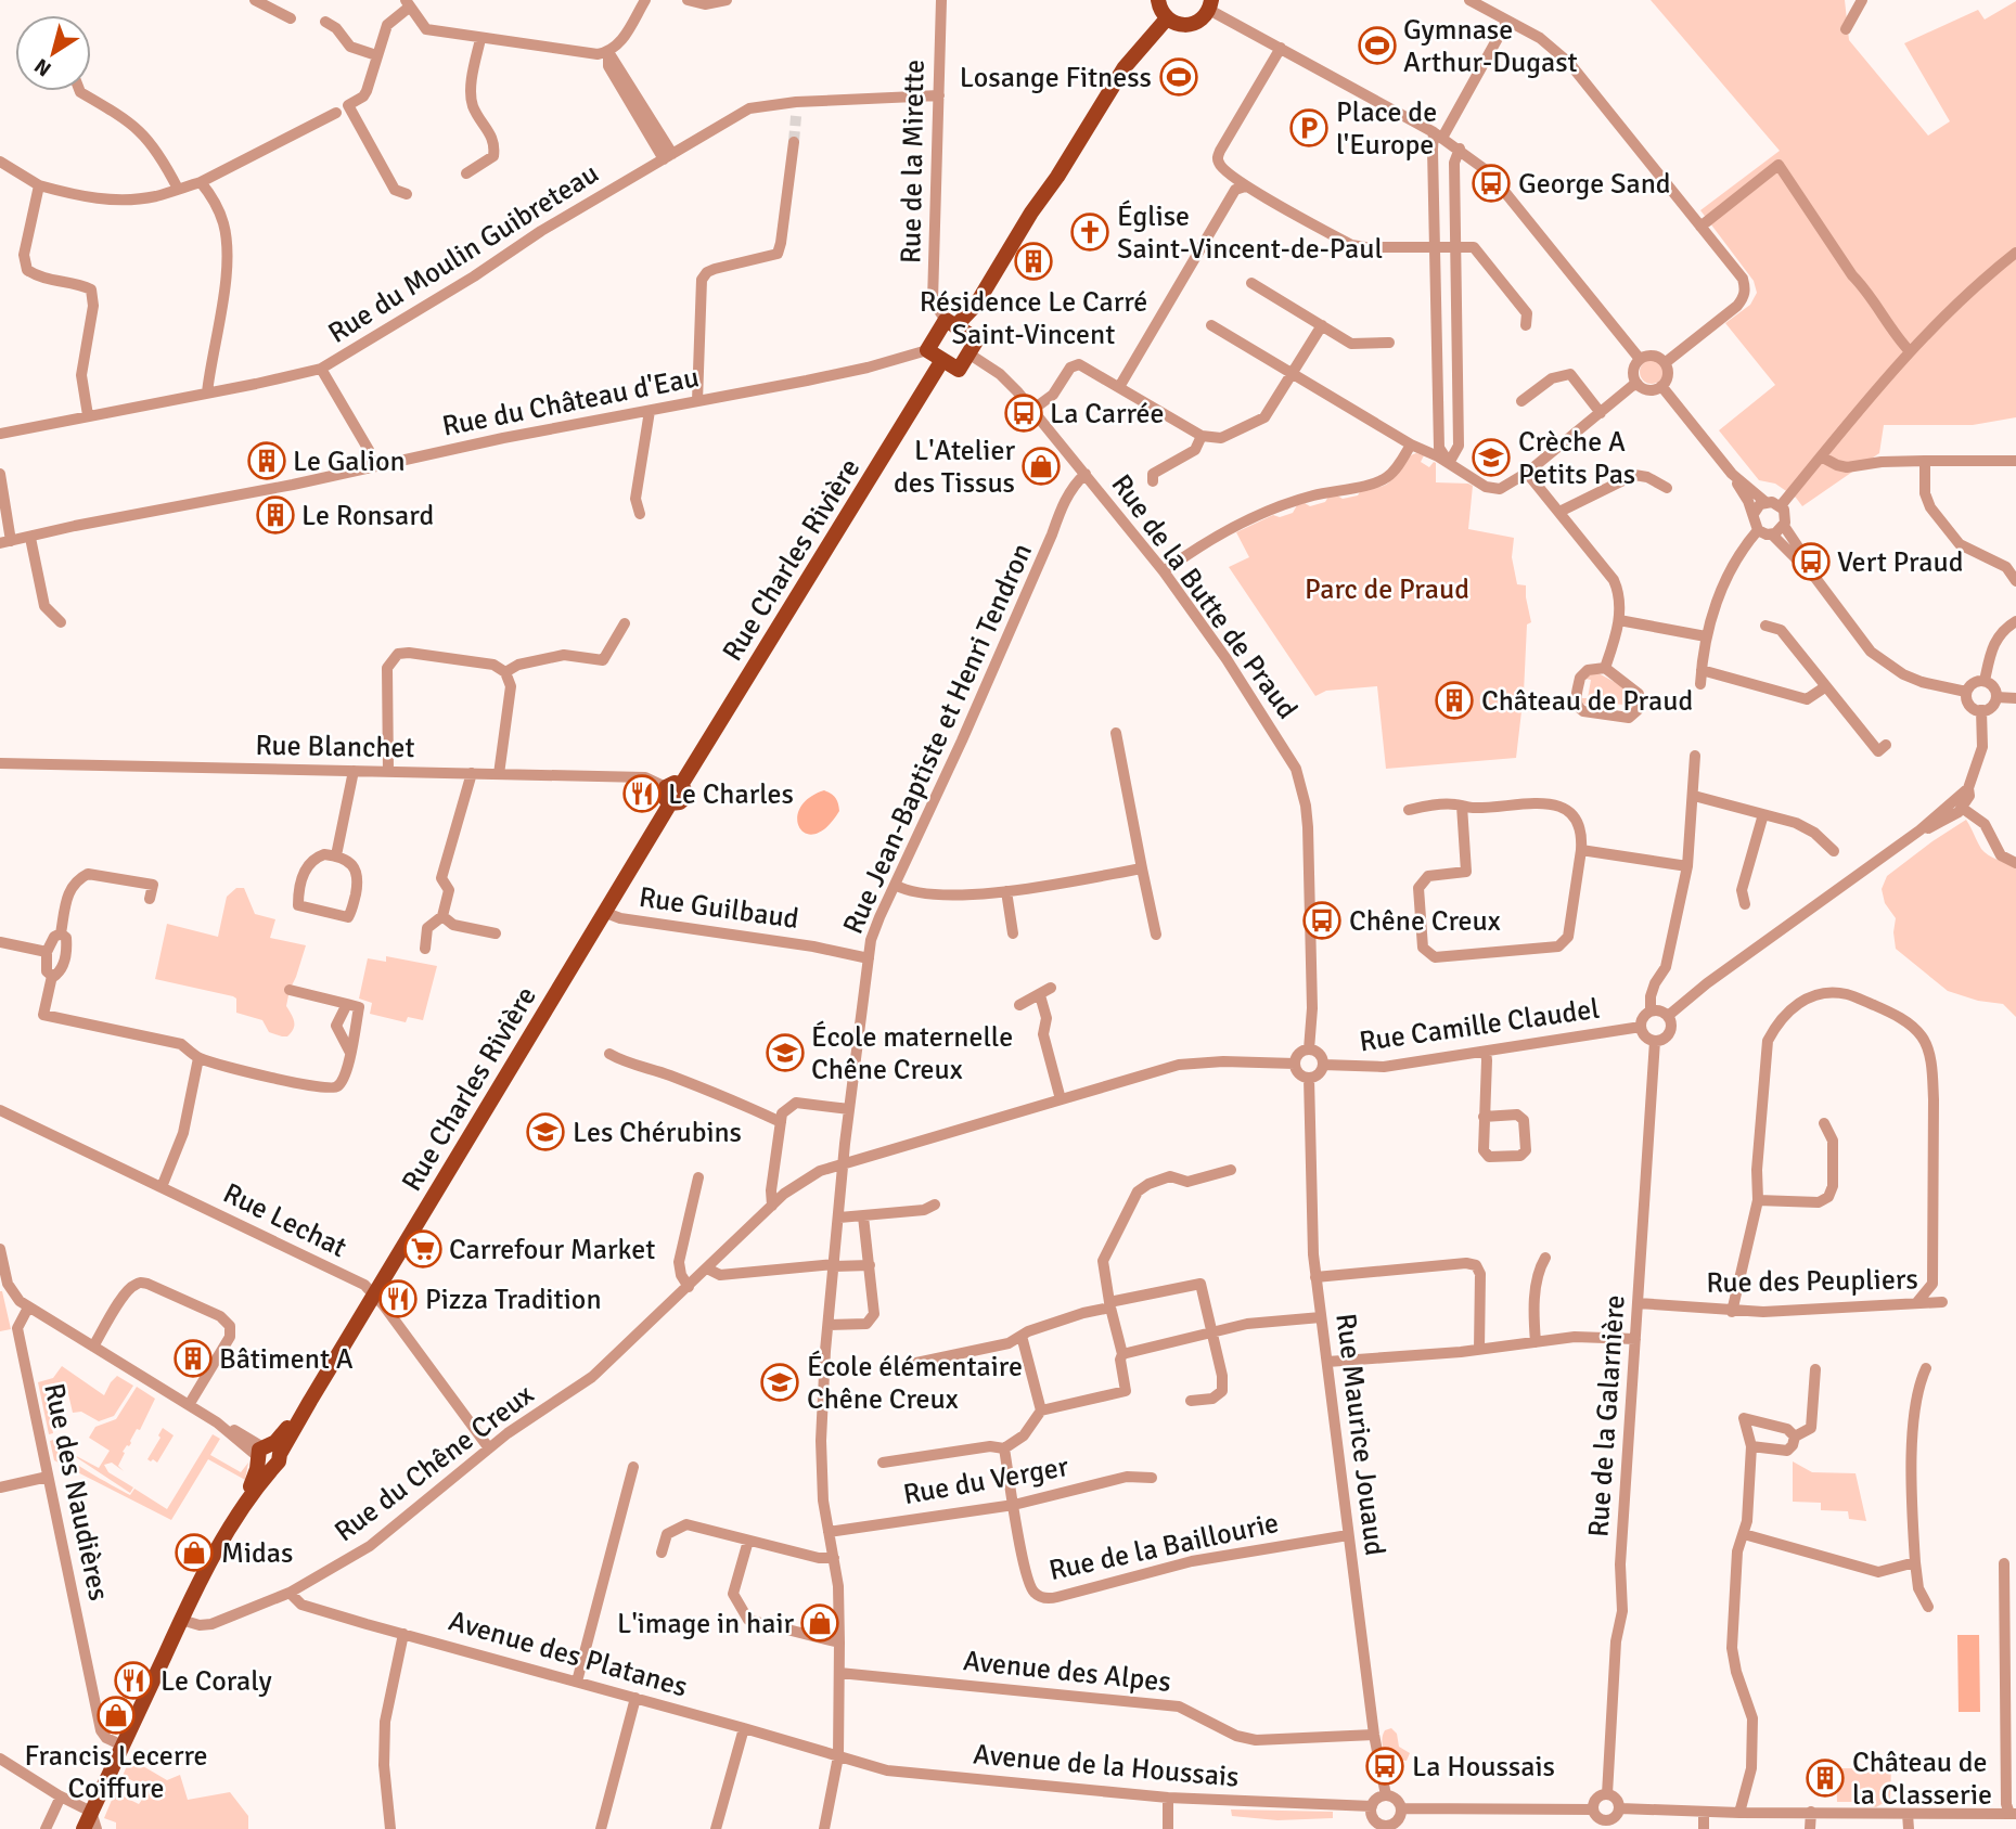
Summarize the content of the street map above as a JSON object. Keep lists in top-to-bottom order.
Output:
{
  "streets": {
    "main road": ["Rue Charles Rivière"],
    "street": [
      "Rue de la Mirette",
      "Rue du Moulin Guibreteau",
      "Rue du Château d'Eau",
      "Rue de la Butte de Praud",
      "Rue Jean-Baptiste et Henri Tendron",
      "Rue Blanchet",
      "Rue Guilbaud",
      "Rue Camille Claudel",
      "Rue Lechat",
      "Rue des Peupliers",
      "Rue de la Galarnière",
      "Rue Maurice Jouaud",
      "Rue du Chêne Creux",
      "Rue du Verger",
      "Rue des Naudières",
      "Rue de la Baillourie",
      "Avenue des Platanes",
      "Avenue des Alpes",
      "Avenue de la Houssais"
    ]
  },
  "crossings": [
    ["Rue de la Mirette", "Rue du Moulin Guibreteau"],
    ["Rue Charles Rivière", "Rue Blanchet"],
    ["Rue Charles Rivière", "Rue Guilbaud"],
    ["Rue Charles Rivière", "Rue Lechat"],
    ["Rue Charles Rivière", "Rue du Chêne Creux"],
    ["Rue Charles Rivière", "Rue des Naudières"],
    ["Rue de la Butte de Praud", "Rue Jean-Baptiste et Henri Tendron"],
    ["Rue de la Butte de Praud", "Rue Camille Claudel"],
    ["Rue de la Butte de Praud", "Rue Maurice Jouaud"],
    ["Rue de la Butte de Praud", "Rue du Chêne Creux"],
    ["Rue Jean-Baptiste et Henri Tendron", "Rue Guilbaud"],
    ["Rue Jean-Baptiste et Henri Tendron", "Rue du Chêne Creux"],
    ["Rue Jean-Baptiste et Henri Tendron", "Rue du Verger"],
    ["Rue Jean-Baptiste et Henri Tendron", "Avenue des Platanes"],
    ["Rue Jean-Baptiste et Henri Tendron", "Avenue des Alpes"],
    ["Rue Jean-Baptiste et Henri Tendron", "Avenue de la Houssais"],
    ["Rue Camille Claudel", "Rue de la Galarnière"],
    ["Rue Camille Claudel", "Rue Maurice Jouaud"],
    ["Rue Camille Claudel", "Rue du Chêne Creux"],
    ["Rue Lechat", "Rue du Chêne Creux"],
    ["Rue des Peupliers", "Rue de la Galarnière"],
    ["Rue Maurice Jouaud", "Rue du Chêne Creux"],
    ["Rue Maurice Jouaud", "Rue de la Baillourie"],
    ["Rue Maurice Jouaud", "Avenue des Alpes"],
    ["Rue Maurice Jouaud", "Avenue de la Houssais"],
    ["Rue du Chêne Creux", "Avenue des Platanes"],
    ["Rue du Verger", "Rue de la Baillourie"],
    ["Avenue des Platanes", "Avenue de la Houssais"]
  ],
  "parks": ["Parc de Praud"],
  "places": {
    "sports": ["Gymnase Arthur-Dugast", "Losange Fitness"],
    "parking": ["Place de l'Europe"],
    "bus stop": [
      "George Sand",
      "La Carrée",
      "Vert Praud",
      "Chêne Creux",
      "La Houssais"
    ],
    "church": ["Église Saint-Vincent-de-Paul"],
    "building": [
      "Résidence Le Carré Saint-Vincent",
      "Le Galion",
      "Le Ronsard",
      "Château de Praud",
      "Bâtiment A",
      "Château de la Classerie"
    ],
    "school or university": [
      "Crèche A Petits Pas",
      "École maternelle Chêne Creux",
      "Les Chérubins",
      "École élémentaire Chêne Creux"
    ],
    "shop": [
      "L'Atelier des Tissus",
      "Midas",
      "L'image in hair",
      "Francis Lecerre Coiffure"
    ],
    "restaurant": ["Le Charles", "Pizza Tradition", "Le Coraly"],
    "supermarket": ["Carrefour Market"]
  },
  "north": "bottom left"
}
